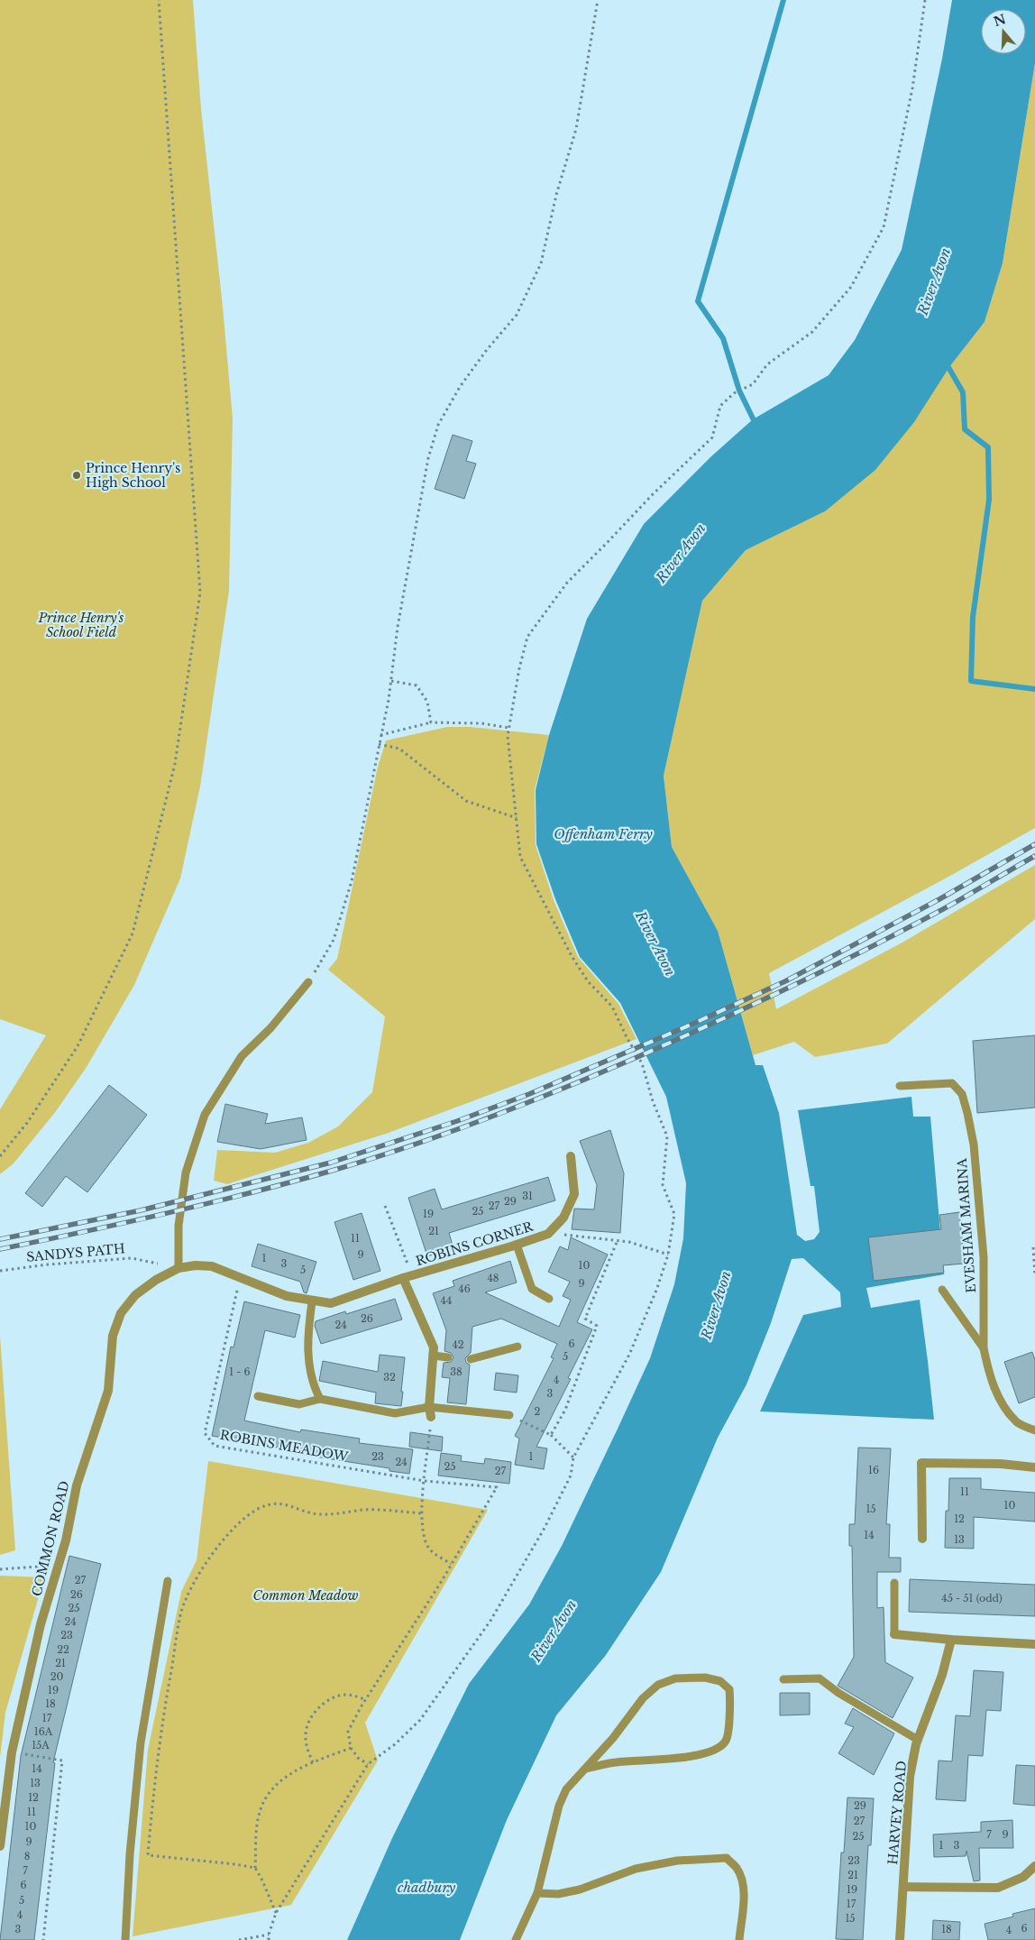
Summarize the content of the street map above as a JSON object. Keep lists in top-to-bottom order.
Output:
{
  "streets": {
    "street": ["ROBINS CORNER", "COMMON ROAD", "HARVEY ROAD"],
    "lane": ["EVESHAM MARINA"],
    "path": ["SANDYS PATH", "ROBINS MEADOW"]
  },
  "crossings": [
    ["ROBINS CORNER", "SANDYS PATH"],
    ["ROBINS CORNER", "ROBINS MEADOW"],
    ["ROBINS CORNER", "COMMON ROAD"],
    ["SANDYS PATH", "COMMON ROAD"]
  ],
  "water": ["River Avon", "Offenham Ferry", "chadbury"],
  "parks": ["Prince Henry's School Field", "Common Meadow"],
  "places": ["Prince Henry's High School"],
  "house_numbers": [
    "31",
    "29",
    "27",
    "25",
    "19",
    "21",
    "11",
    "9",
    "1",
    "3",
    "10",
    "5",
    "48",
    "9",
    "46",
    "44",
    "26",
    "24",
    "6",
    "42",
    "5",
    "1 - 6",
    "38",
    "32",
    "4",
    "3",
    "2",
    "23",
    "1",
    "24",
    "25",
    "16",
    "27",
    "11",
    "10",
    "15",
    "12",
    "14",
    "13",
    "27",
    "26",
    "45 - 51 (odd)",
    "25",
    "24",
    "23",
    "22",
    "21",
    "20",
    "19",
    "18",
    "17",
    "16A",
    "15A",
    "14",
    "13",
    "12",
    "29",
    "11",
    "27",
    "10",
    "7",
    "9",
    "25",
    "9",
    "1",
    "3",
    "8",
    "23",
    "7",
    "21",
    "6",
    "19",
    "5",
    "17",
    "4",
    "15",
    "6",
    "3",
    "18",
    "4"
  ],
  "north": "top"
}
